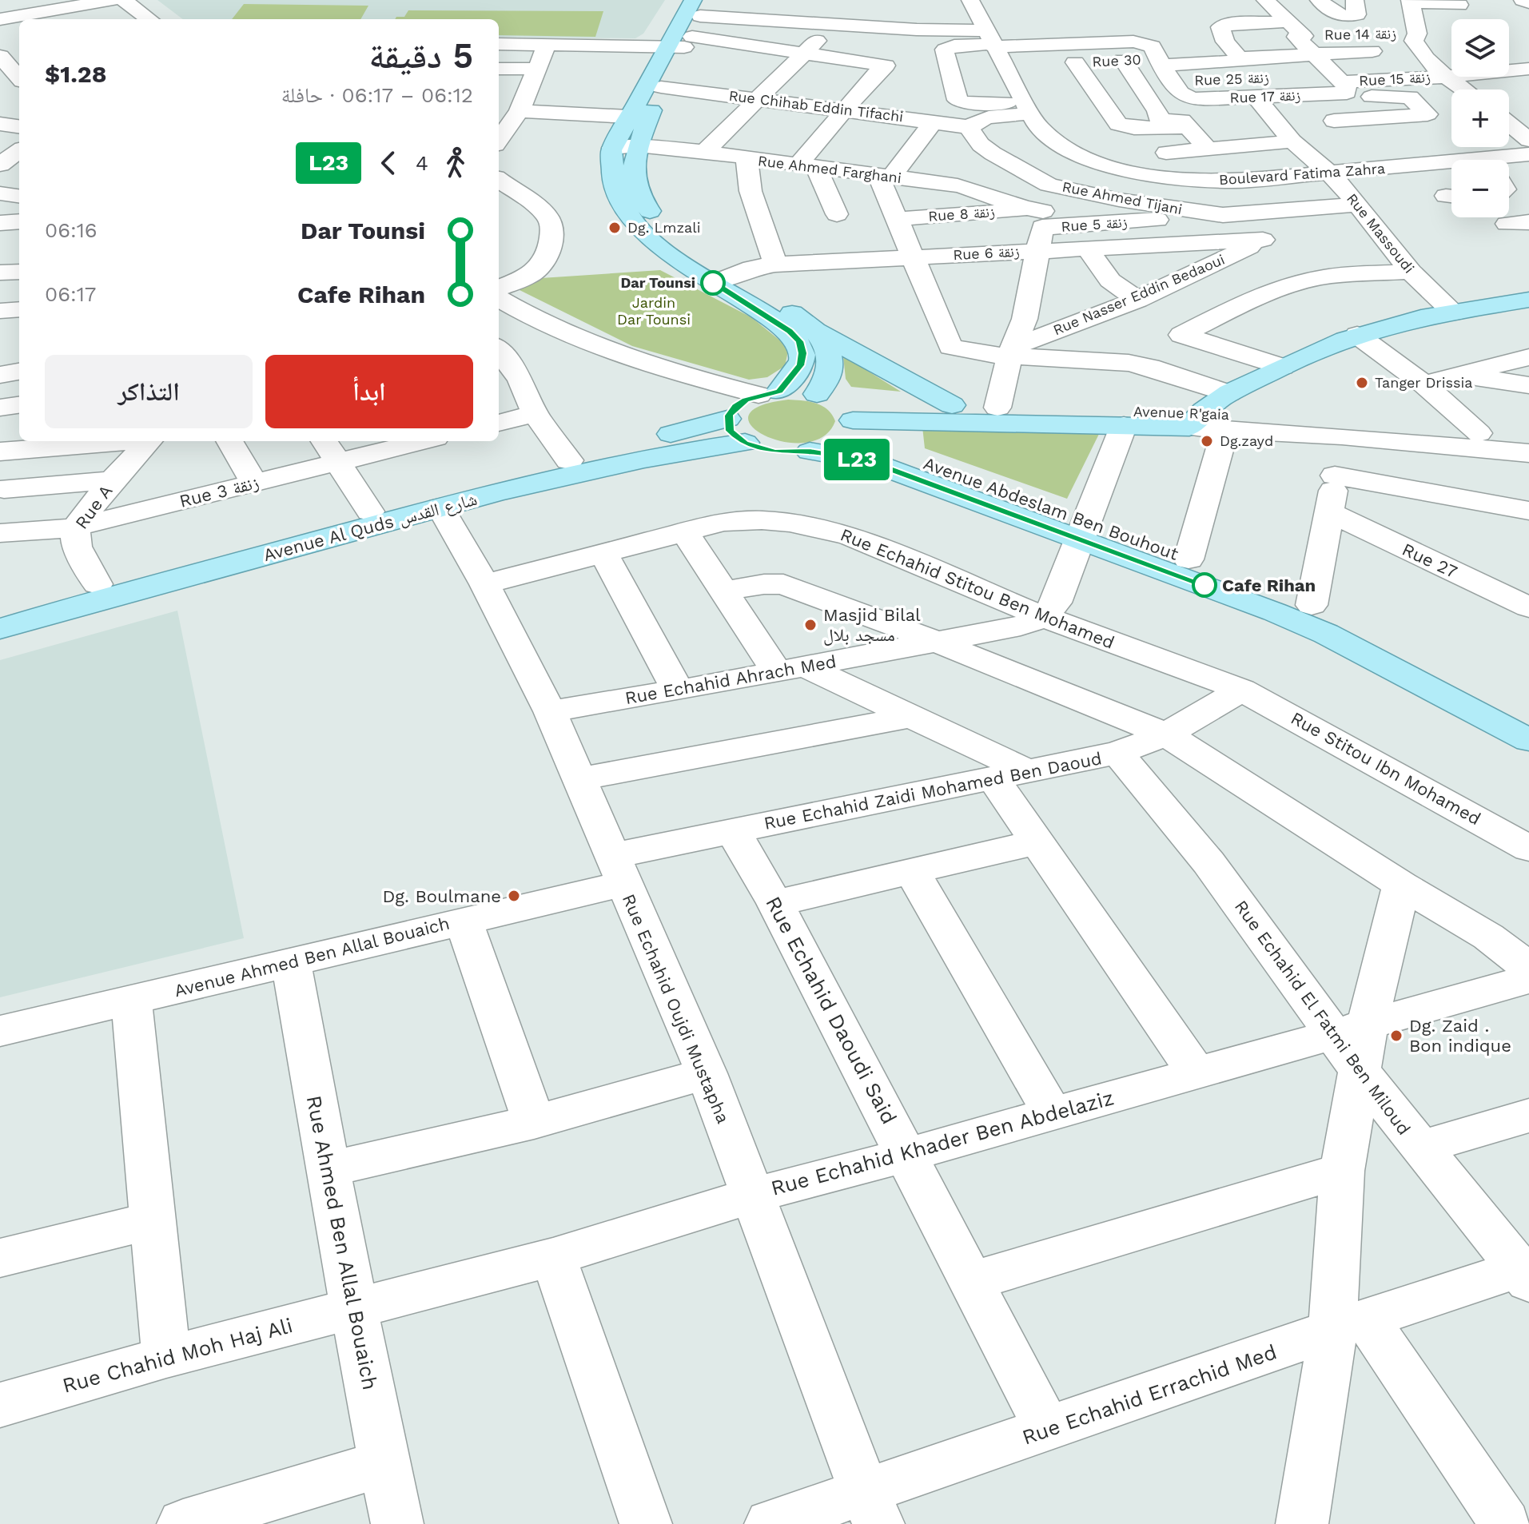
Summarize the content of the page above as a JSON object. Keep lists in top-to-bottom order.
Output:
{
  "streets": {
    "main road": ["Avenue R'gaia", "Avenue Abdeslam Ben Bouhout", "Avenue Al Quds شارع القدس"],
    "street": [
      "Rue 14 زنقة",
      "Rue 30",
      "Rue 25 زنقة",
      "Rue 15 زنقة",
      "Rue 17 زنقة",
      "Rue Chihab Eddin Tifachi",
      "Rue Ahmed Farghani",
      "Boulevard Fatima Zahra",
      "Rue Ahmed Tijani",
      "Rue 8 زنقة",
      "Rue 5 زنقة",
      "Rue Massoudi",
      "Rue 6 زنقة",
      "Rue Nasser Eddin Bedaoui",
      "Rue 3 زنقة",
      "Rue A",
      "Rue 27",
      "Rue Echahid Stitou Ben Mohamed",
      "Rue Echahid Ahrach Med",
      "Rue Stitou Ibn Mohamed",
      "Rue Echahid Zaidi Mohamed Ben Daoud",
      "Avenue Ahmed Ben Allal Bouaich",
      "Rue Echahid Oujdi Mustapha",
      "Rue Echahid Daoudi Said",
      "Rue Echahid El Fatmi Ben Miloud",
      "Rue Echahid Khader Ben Abdelaziz",
      "Rue Ahmed Ben Allal Bouaich",
      "Rue Chahid Moh Haj Ali",
      "Rue Echahid Errachid Med"
    ]
  },
  "crossings": [
    ["Rue 30", "Rue 25 زنقة"],
    ["Rue 30", "Rue 17 زنقة"],
    ["Rue 15 زنقة", "Rue 17 زنقة"],
    ["Rue 17 زنقة", "Rue Massoudi"],
    ["Rue Chihab Eddin Tifachi", "Rue Ahmed Tijani"],
    ["Rue Ahmed Farghani", "Rue 8 زنقة"],
    ["Rue Ahmed Farghani", "Rue 5 زنقة"],
    ["Rue Ahmed Farghani", "Rue 6 زنقة"],
    ["Boulevard Fatima Zahra", "Rue Massoudi"],
    ["Rue Ahmed Tijani", "Rue 5 زنقة"],
    ["Rue Ahmed Tijani", "Rue Massoudi"],
    ["Rue Ahmed Tijani", "Rue Nasser Eddin Bedaoui"],
    ["Rue 8 زنقة", "Rue 5 زنقة"],
    ["Rue 8 زنقة", "Rue 6 زنقة"],
    ["Rue 5 زنقة", "Rue 6 زنقة"],
    ["Rue Massoudi", "Rue Nasser Eddin Bedaoui"],
    ["Rue 6 زنقة", "Rue Nasser Eddin Bedaoui"],
    ["Avenue R'gaia", "Avenue Abdeslam Ben Bouhout"],
    ["Avenue R'gaia", "Avenue Al Quds شارع القدس"],
    ["Rue 3 زنقة", "Rue A"],
    ["Rue A", "Avenue Al Quds شارع القدس"],
    ["Avenue Abdeslam Ben Bouhout", "Avenue Al Quds شارع القدس"],
    ["Avenue Al Quds شارع القدس", "Rue Echahid Oujdi Mustapha"],
    ["Rue Echahid Stitou Ben Mohamed", "Rue Echahid Ahrach Med"],
    ["Rue Echahid Stitou Ben Mohamed", "Rue Stitou Ibn Mohamed"],
    ["Rue Echahid Stitou Ben Mohamed", "Rue Echahid Zaidi Mohamed Ben Daoud"],
    ["Rue Echahid Stitou Ben Mohamed", "Rue Echahid Oujdi Mustapha"],
    ["Rue Echahid Ahrach Med", "Rue Echahid Oujdi Mustapha"],
    ["Rue Stitou Ibn Mohamed", "Rue Echahid Zaidi Mohamed Ben Daoud"],
    ["Rue Echahid Zaidi Mohamed Ben Daoud", "Avenue Ahmed Ben Allal Bouaich"],
    ["Rue Echahid Zaidi Mohamed Ben Daoud", "Rue Echahid Oujdi Mustapha"],
    ["Rue Echahid Zaidi Mohamed Ben Daoud", "Rue Echahid Daoudi Said"],
    ["Rue Echahid Zaidi Mohamed Ben Daoud", "Rue Echahid El Fatmi Ben Miloud"],
    ["Avenue Ahmed Ben Allal Bouaich", "Rue Echahid Oujdi Mustapha"],
    ["Avenue Ahmed Ben Allal Bouaich", "Rue Ahmed Ben Allal Bouaich"],
    ["Rue Echahid Oujdi Mustapha", "Rue Echahid Khader Ben Abdelaziz"],
    ["Rue Echahid Oujdi Mustapha", "Rue Echahid Errachid Med"],
    ["Rue Echahid Daoudi Said", "Rue Echahid Khader Ben Abdelaziz"],
    ["Rue Echahid Daoudi Said", "Rue Echahid Errachid Med"],
    ["Rue Echahid El Fatmi Ben Miloud", "Rue Echahid Khader Ben Abdelaziz"],
    ["Rue Echahid El Fatmi Ben Miloud", "Rue Echahid Errachid Med"],
    ["Rue Echahid Khader Ben Abdelaziz", "Rue Ahmed Ben Allal Bouaich"],
    ["Rue Echahid Khader Ben Abdelaziz", "Rue Chahid Moh Haj Ali"],
    ["Rue Ahmed Ben Allal Bouaich", "Rue Chahid Moh Haj Ali"]
  ],
  "parks": ["Jardin Dar Tounsi"],
  "places": [
    "Dg. Lmzali",
    "Dar Tounsi",
    "Tanger Drissia",
    "Dg.zayd",
    "Cafe Rihan",
    "Masjid Bilal مسجد بلال",
    "Dg. Boulmane",
    "Dg. Zaid . Bon indique"
  ],
  "lines": ["bus line L23"],
  "page": {
    "on_map": "L23",
    "map_buttons": ["+", "−"],
    "heading": ["5 دقيقة", "06:12 – 06:17 · حافلة", "$1.28"],
    "legs": ["4", "L23"],
    "list": [
      {
        "name": "Dar Tounsi",
        "value": "06:16"
      },
      {
        "name": "Cafe Rihan",
        "value": "06:17"
      }
    ],
    "buttons": ["ابدأ", "التذاكر"]
  }
}
